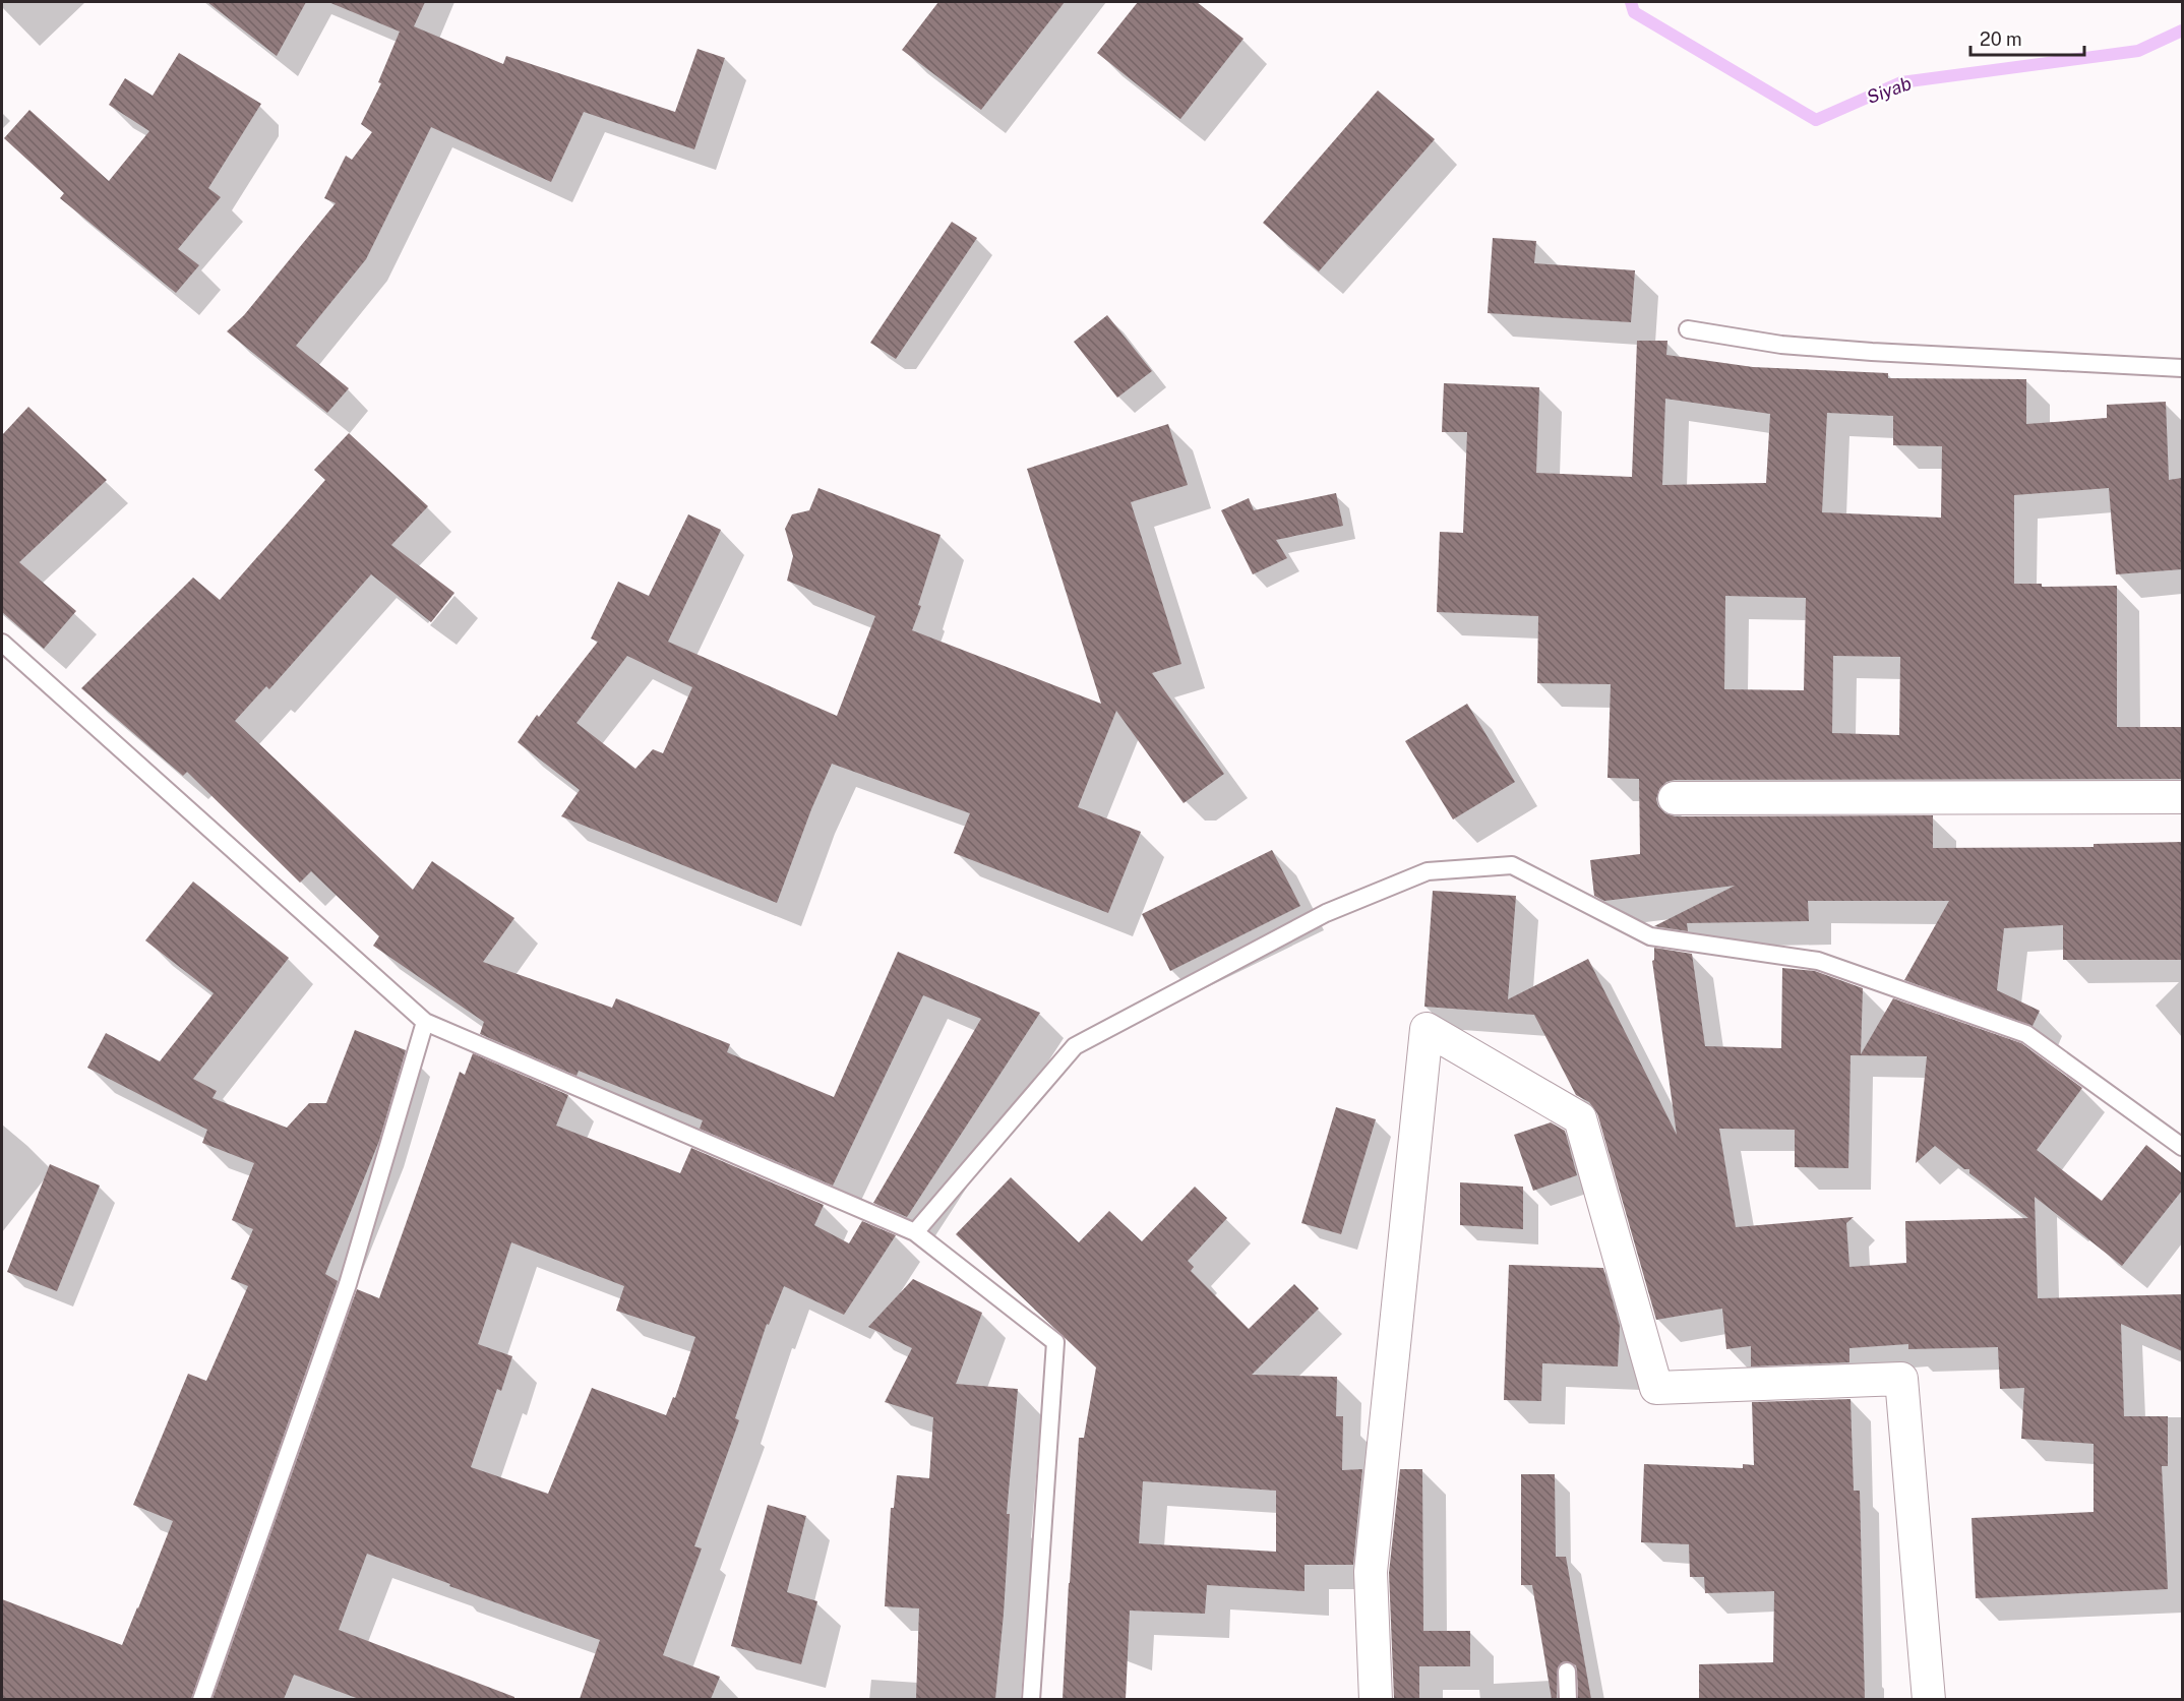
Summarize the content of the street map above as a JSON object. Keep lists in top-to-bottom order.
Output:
{
  "water": ["Siyab"],
  "scale_bar": "20 m"
}
